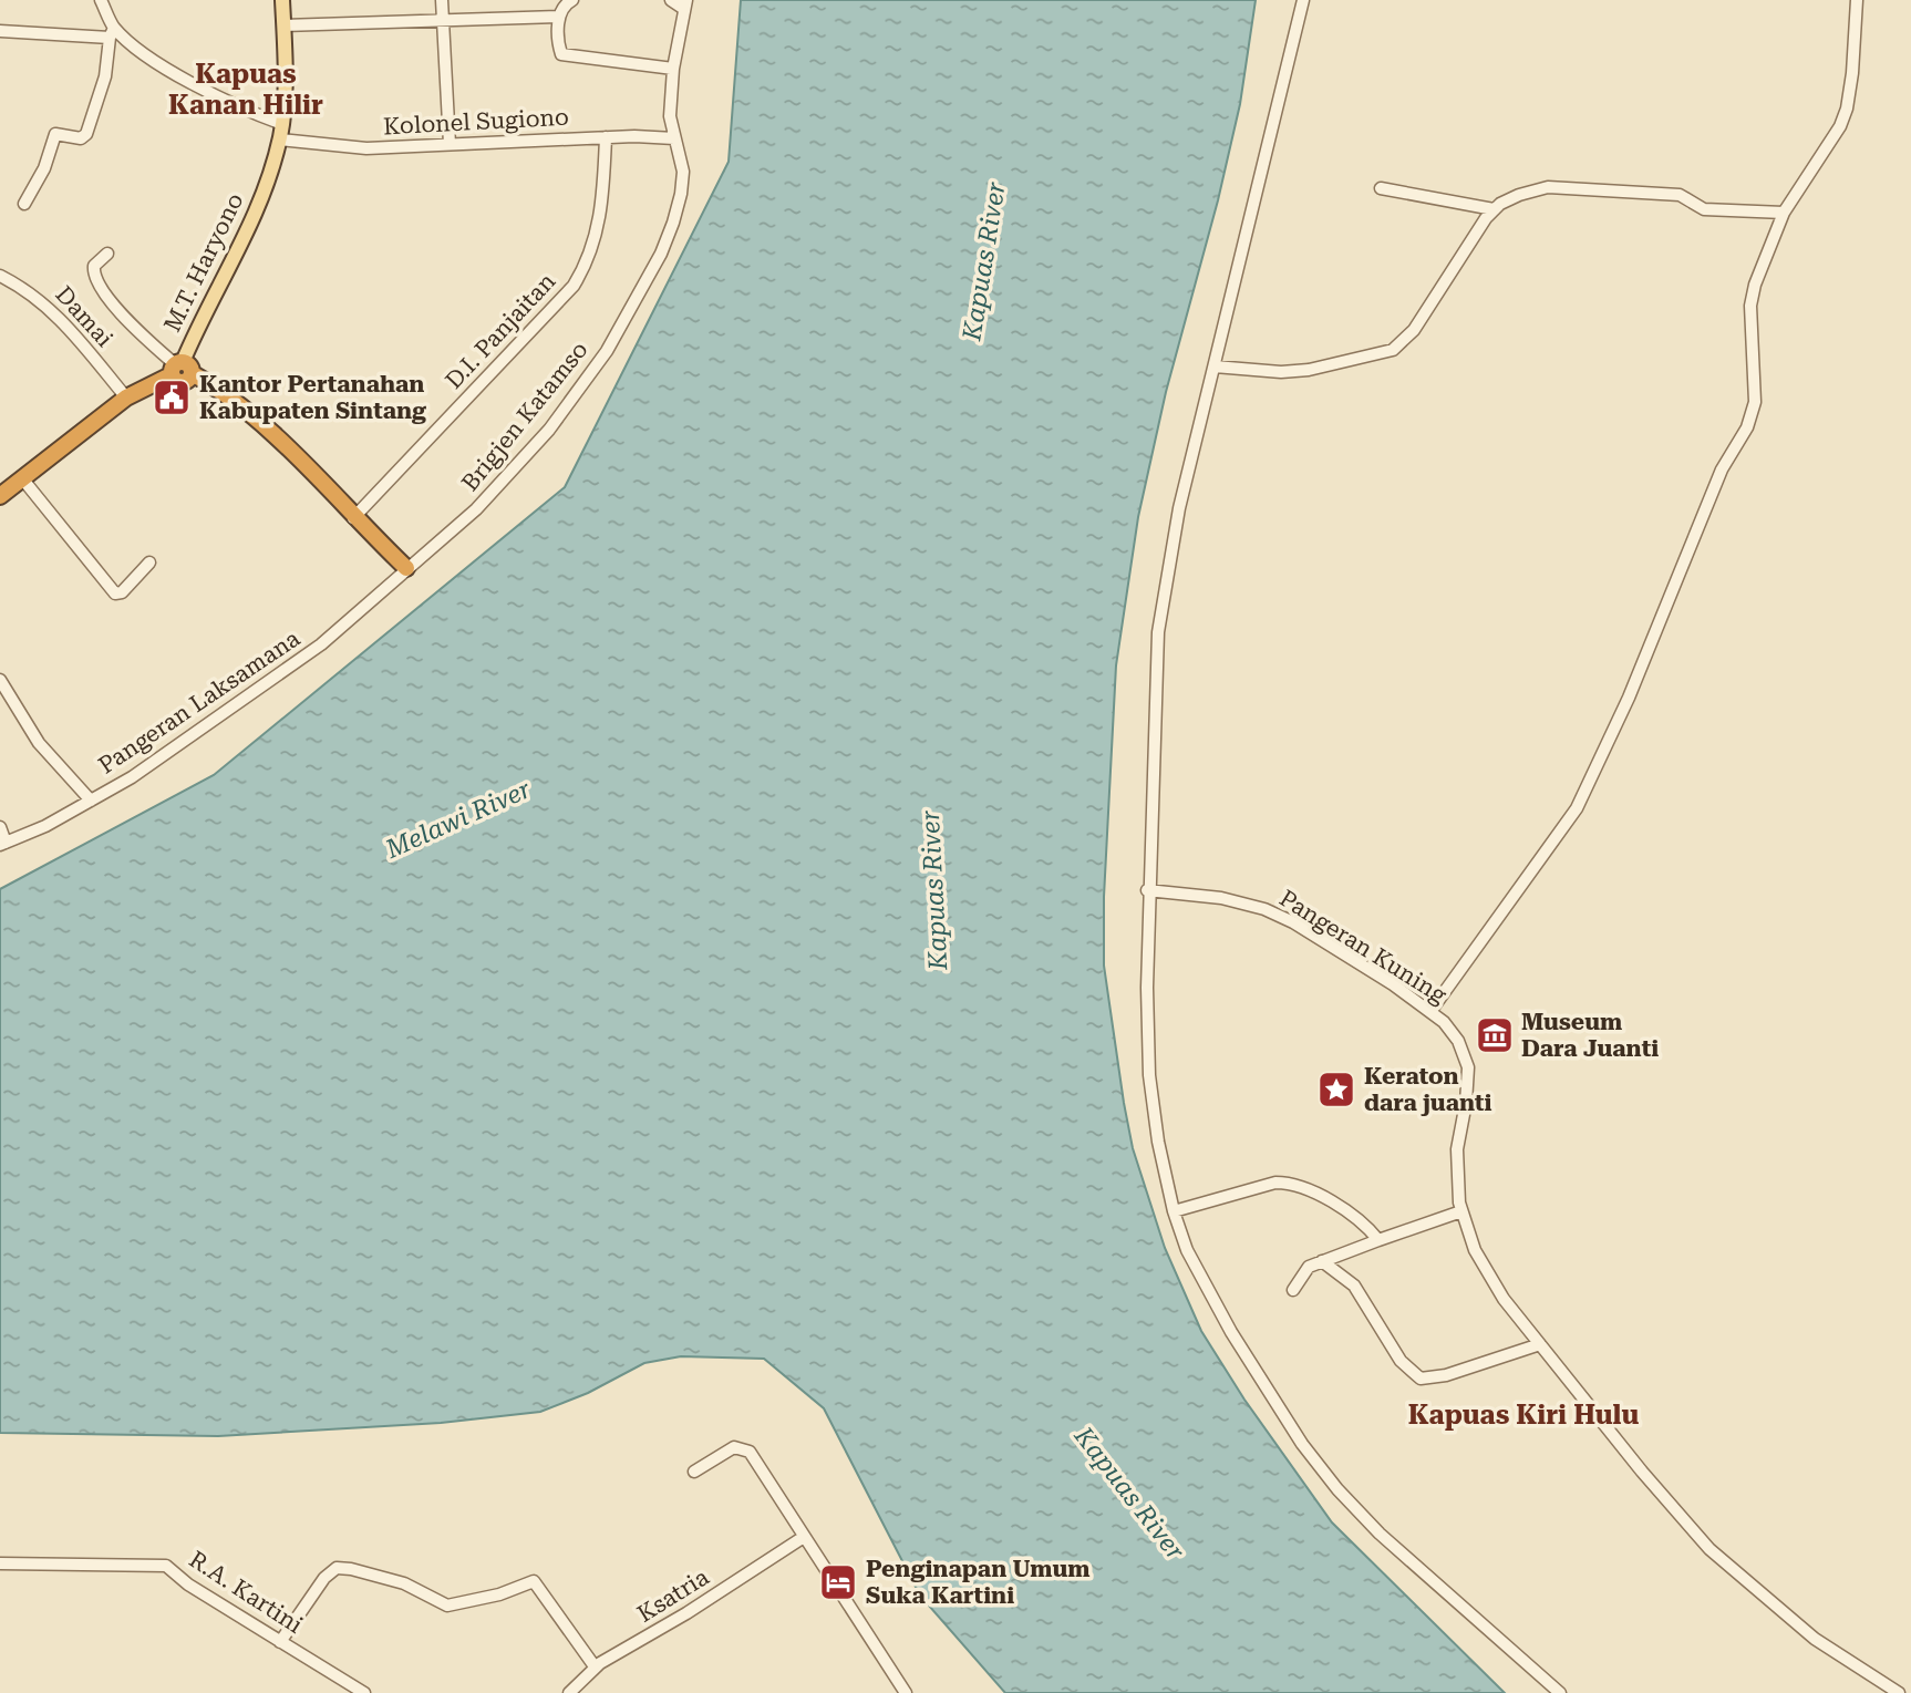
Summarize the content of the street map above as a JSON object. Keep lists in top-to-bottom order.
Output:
{
  "streets": {
    "main road": ["M.T. Haryono"],
    "street": [
      "Kolonel Sugiono",
      "Damai",
      "D.I. Panjaitan",
      "Brigjen Katamso",
      "Pangeran Laksamana",
      "Pangeran Kuning",
      "R.A. Kartini",
      "Ksatria"
    ]
  },
  "crossings": [
    ["Kolonel Sugiono", "M.T. Haryono"],
    ["Kolonel Sugiono", "D.I. Panjaitan"],
    ["Kolonel Sugiono", "Brigjen Katamso"],
    ["Brigjen Katamso", "Pangeran Laksamana"]
  ],
  "districts": ["Kapuas Kanan Hilir", "Kapuas Kiri Hulu"],
  "water": ["Kapuas River", "Melawi River"],
  "places": {
    "public building": ["Kantor Pertanahan Kabupaten Sintang"],
    "museum": ["Museum Dara Juanti"],
    "place": ["Keraton dara juanti"],
    "hotel": ["Penginapan Umum Suka Kartini"]
  }
}
